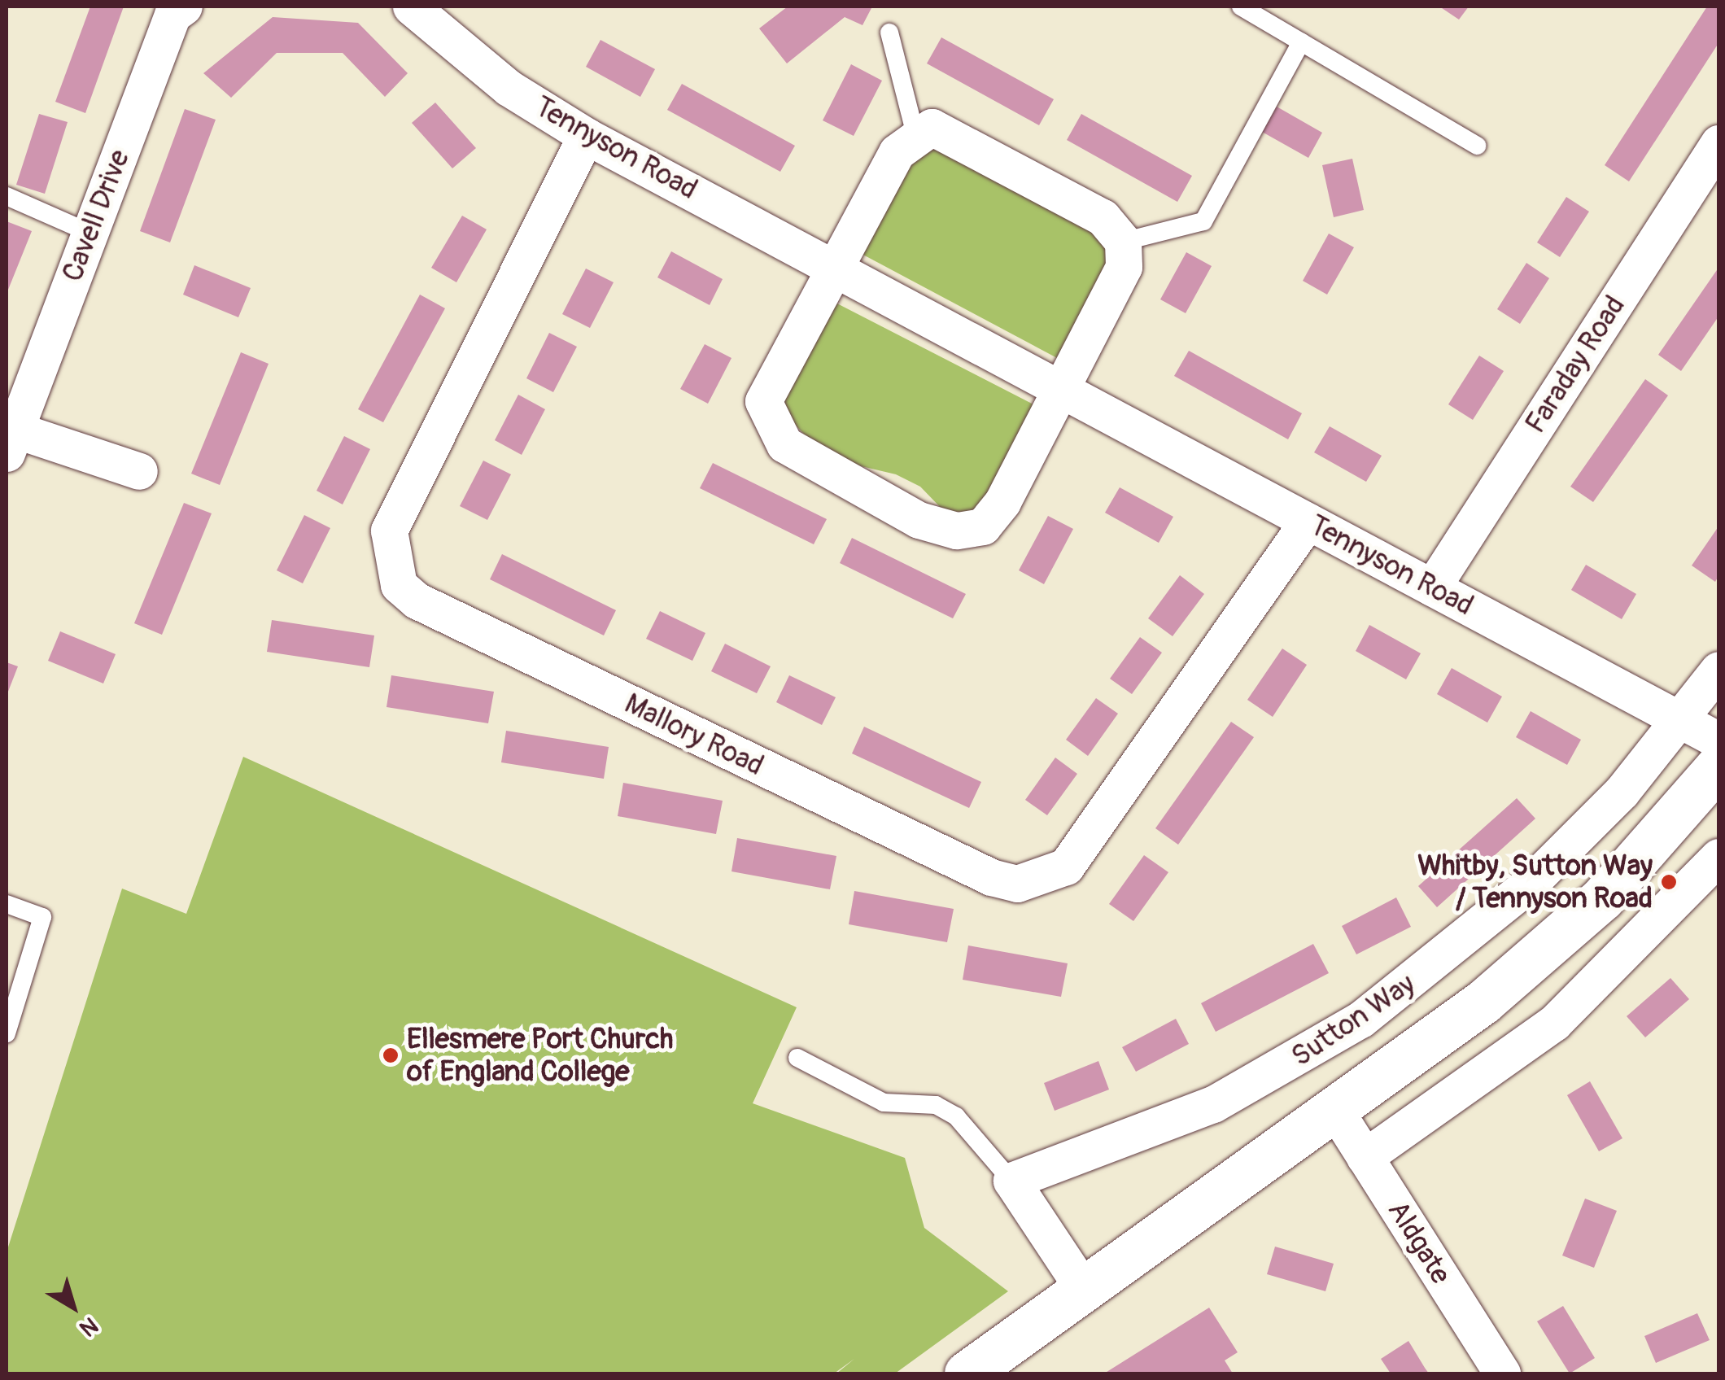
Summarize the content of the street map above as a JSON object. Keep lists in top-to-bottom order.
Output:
{
  "streets": {
    "street": [
      "Tennyson Road",
      "Cavell Drive",
      "Faraday Road",
      "Mallory Road",
      "Sutton Way",
      "Aldgate"
    ]
  },
  "crossings": [
    ["Tennyson Road", "Faraday Road"],
    ["Tennyson Road", "Mallory Road"],
    ["Tennyson Road", "Sutton Way"]
  ],
  "places": ["Whitby, Sutton Way / Tennyson Road", "Ellesmere Port Church of England College"],
  "north": "bottom right"
}
